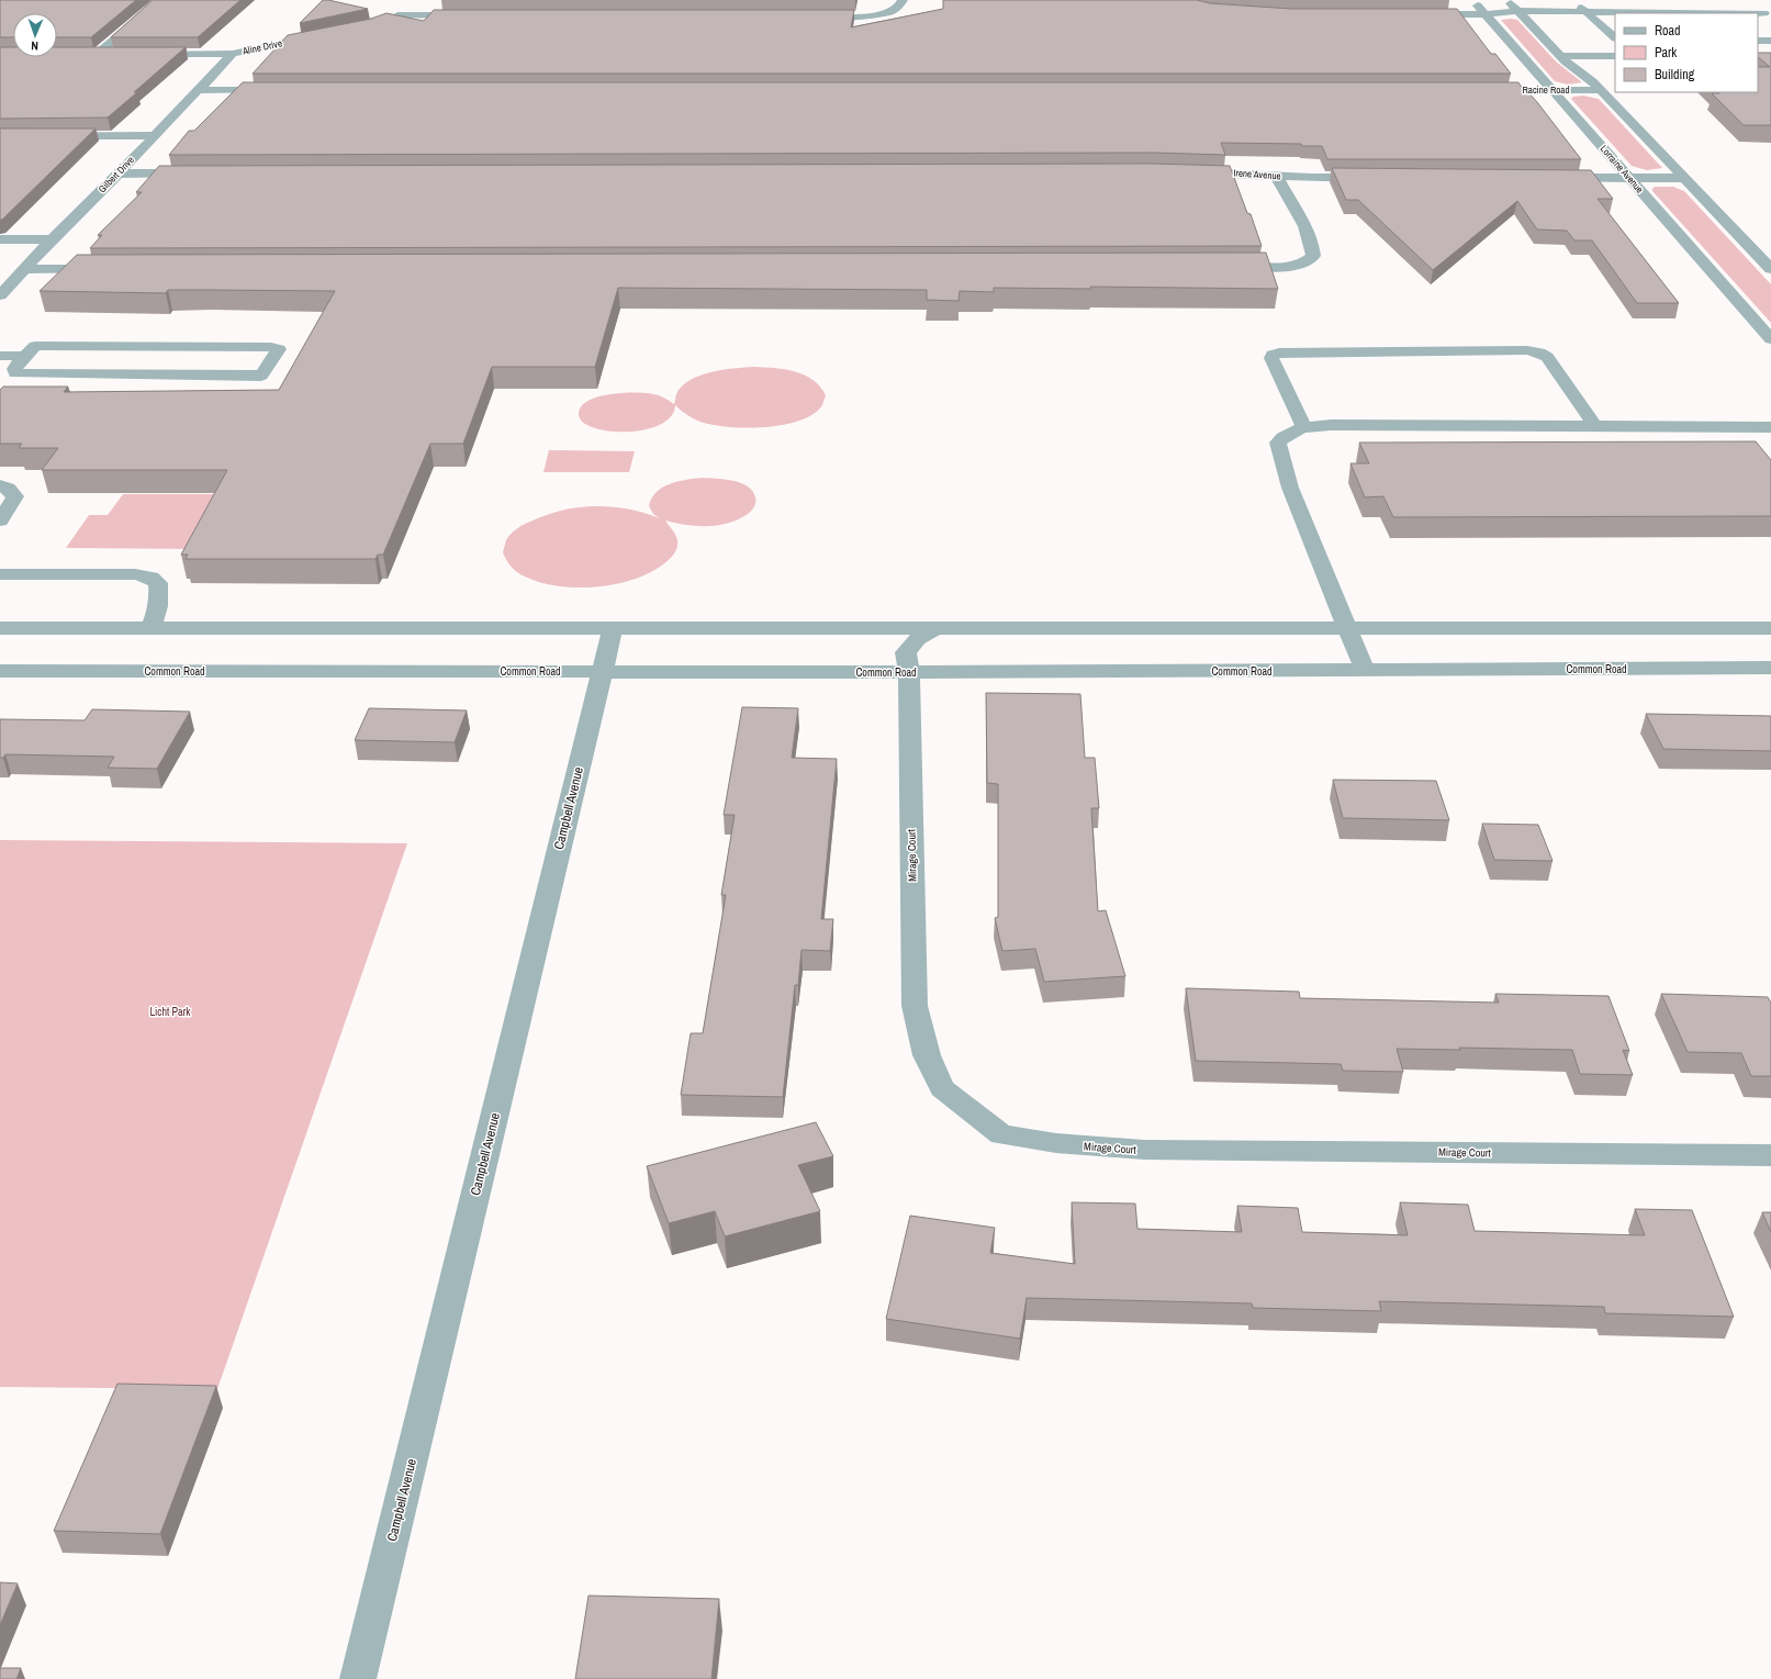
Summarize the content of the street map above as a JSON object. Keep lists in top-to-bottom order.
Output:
{
  "streets": {
    "street": [
      "Aline Drive",
      "Racine Road",
      "Lorraine Avenue",
      "Gilbert Drive",
      "Irene Avenue",
      "Common Road",
      "Campbell Avenue",
      "Mirage Court"
    ]
  },
  "crossings": [
    ["Aline Drive", "Gilbert Drive"],
    ["Racine Road", "Lorraine Avenue"],
    ["Common Road", "Campbell Avenue"],
    ["Common Road", "Mirage Court"]
  ],
  "parks": ["Licht Park"],
  "legend": ["Road", "Park", "Building"],
  "north": "bottom"
}
